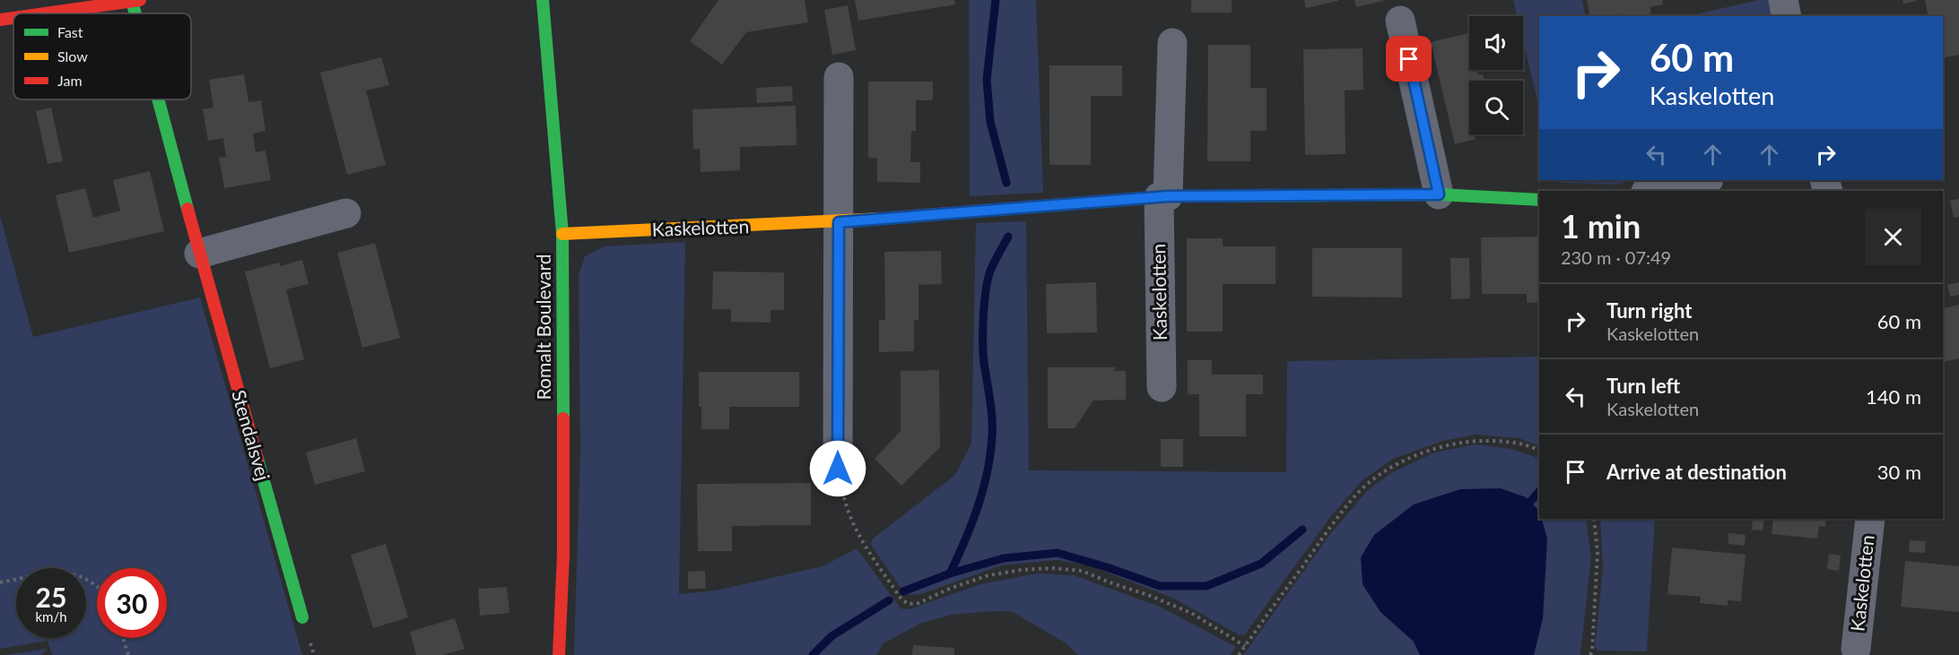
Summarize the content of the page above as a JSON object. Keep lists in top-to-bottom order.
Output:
{
  "streets": {
    "street": ["Kaskelotten", "Romalt Boulevard", "Stendalsvej"]
  },
  "crossings": [
    ["Kaskelotten", "Romalt Boulevard"]
  ],
  "legend": ["Fast", "Slow", "Jam"],
  "page": {
    "turn": ["60 m", "Kaskelotten"],
    "heading": ["1 min", "230 m · 07:49"],
    "list": [
      {
        "name": "Turn right",
        "note": "Kaskelotten",
        "value": "60 m"
      },
      {
        "name": "Turn left",
        "note": "Kaskelotten",
        "value": "140 m"
      },
      {
        "name": "Arrive at destination",
        "value": "30 m"
      }
    ],
    "speed": "25 km/h",
    "limit": "30"
  }
}
